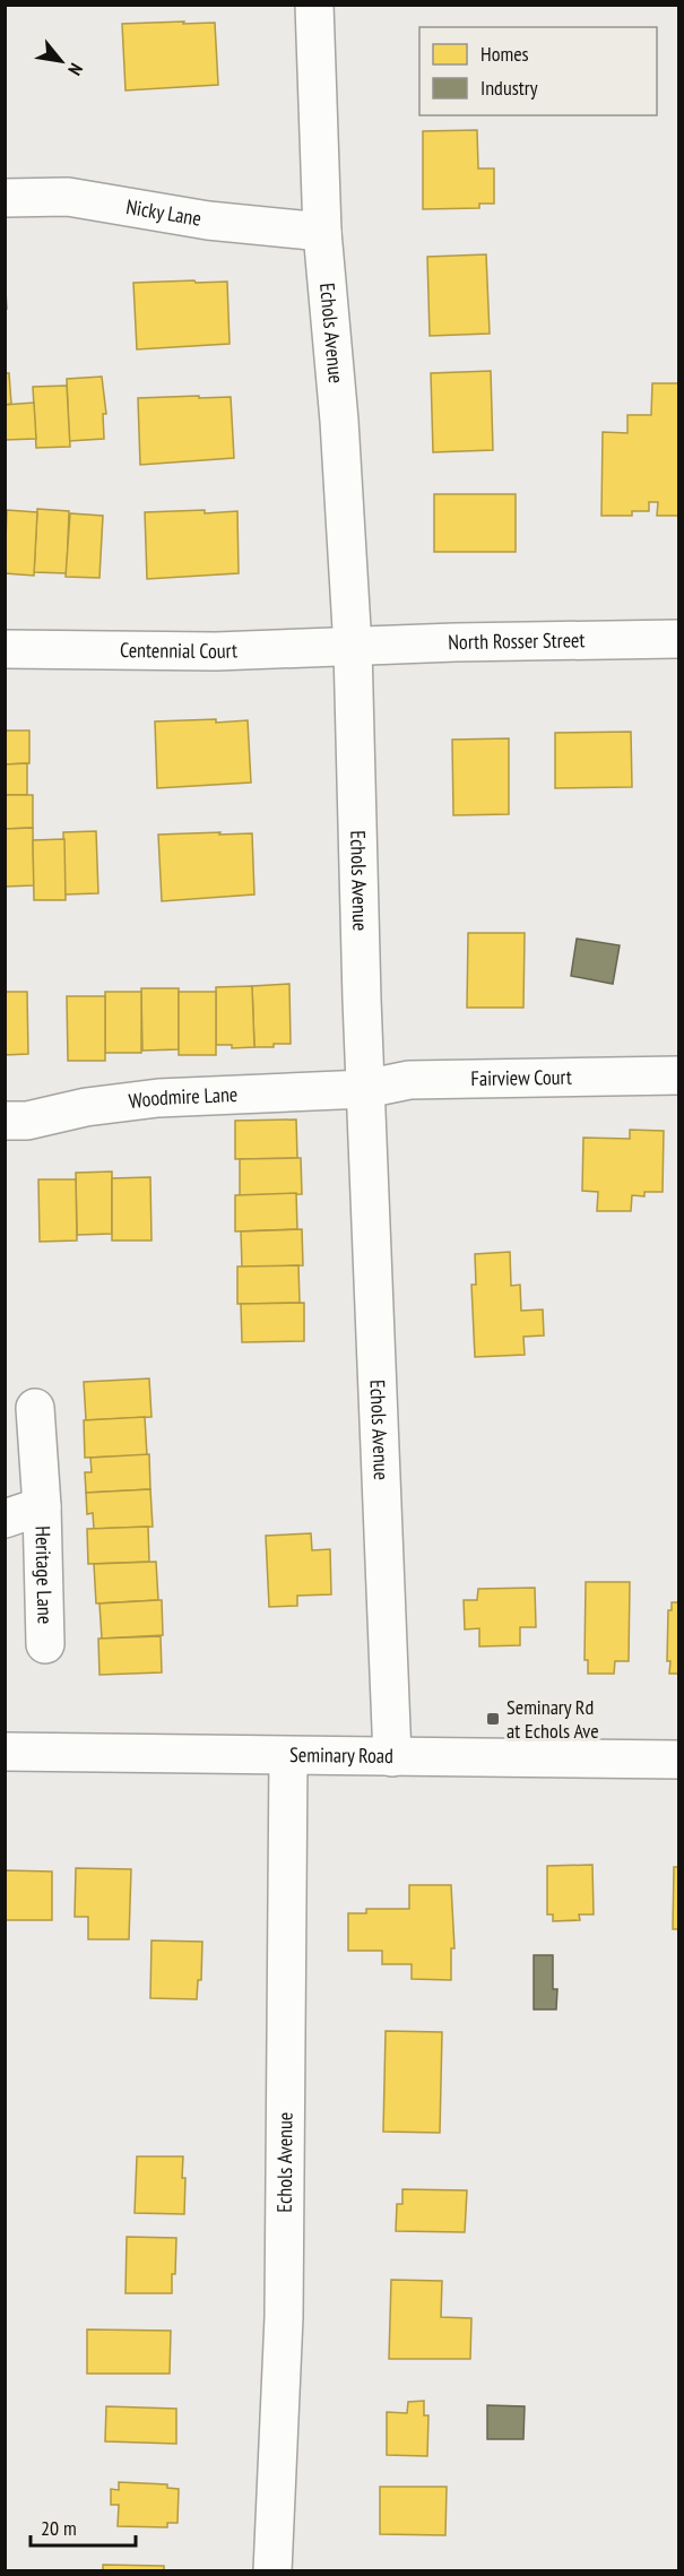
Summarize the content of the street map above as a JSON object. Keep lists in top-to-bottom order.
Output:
{
  "streets": {
    "street": [
      "Nicky Lane",
      "Echols Avenue",
      "North Rosser Street",
      "Centennial Court",
      "Fairview Court",
      "Woodmire Lane",
      "Heritage Lane",
      "Seminary Road"
    ]
  },
  "crossings": [
    ["Nicky Lane", "Echols Avenue"],
    ["Echols Avenue", "North Rosser Street"],
    ["Echols Avenue", "Centennial Court"],
    ["Echols Avenue", "Fairview Court"],
    ["Echols Avenue", "Woodmire Lane"],
    ["Echols Avenue", "Seminary Road"],
    ["North Rosser Street", "Centennial Court"],
    ["Fairview Court", "Woodmire Lane"]
  ],
  "places": {
    "transit": ["Seminary Rd at Echols Ave"]
  },
  "legend": ["Homes", "Industry"],
  "scale_bar": "20 m",
  "north": "bottom right"
}
